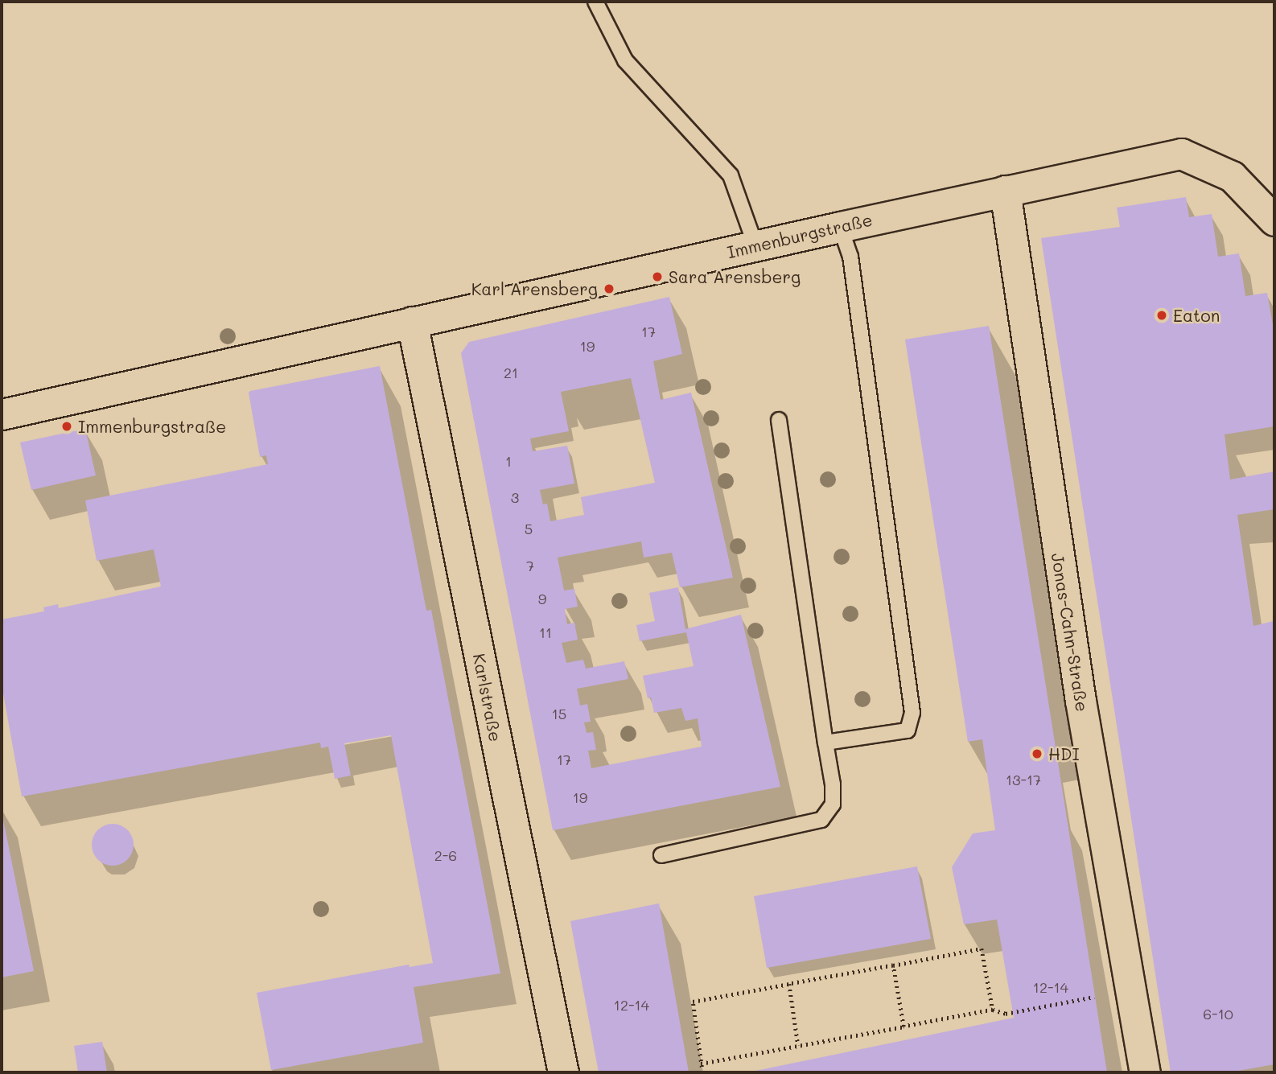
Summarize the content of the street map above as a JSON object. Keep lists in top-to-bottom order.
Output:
{
  "streets": {
    "street": ["Immenburgstraße", "Jonas-Cahn-Straße", "Karlstraße"]
  },
  "crossings": [
    ["Immenburgstraße", "Jonas-Cahn-Straße"],
    ["Immenburgstraße", "Karlstraße"]
  ],
  "places": [
    "Sara Arensberg",
    "Karl Arensberg",
    "Eaton",
    "Immenburgstraße",
    "HDI"
  ],
  "house_numbers": [
    "17",
    "19",
    "21",
    "1",
    "3",
    "5",
    "7",
    "9",
    "11",
    "15",
    "17",
    "13-17",
    "19",
    "2-6",
    "12-14",
    "12-14",
    "6-10"
  ]
}
